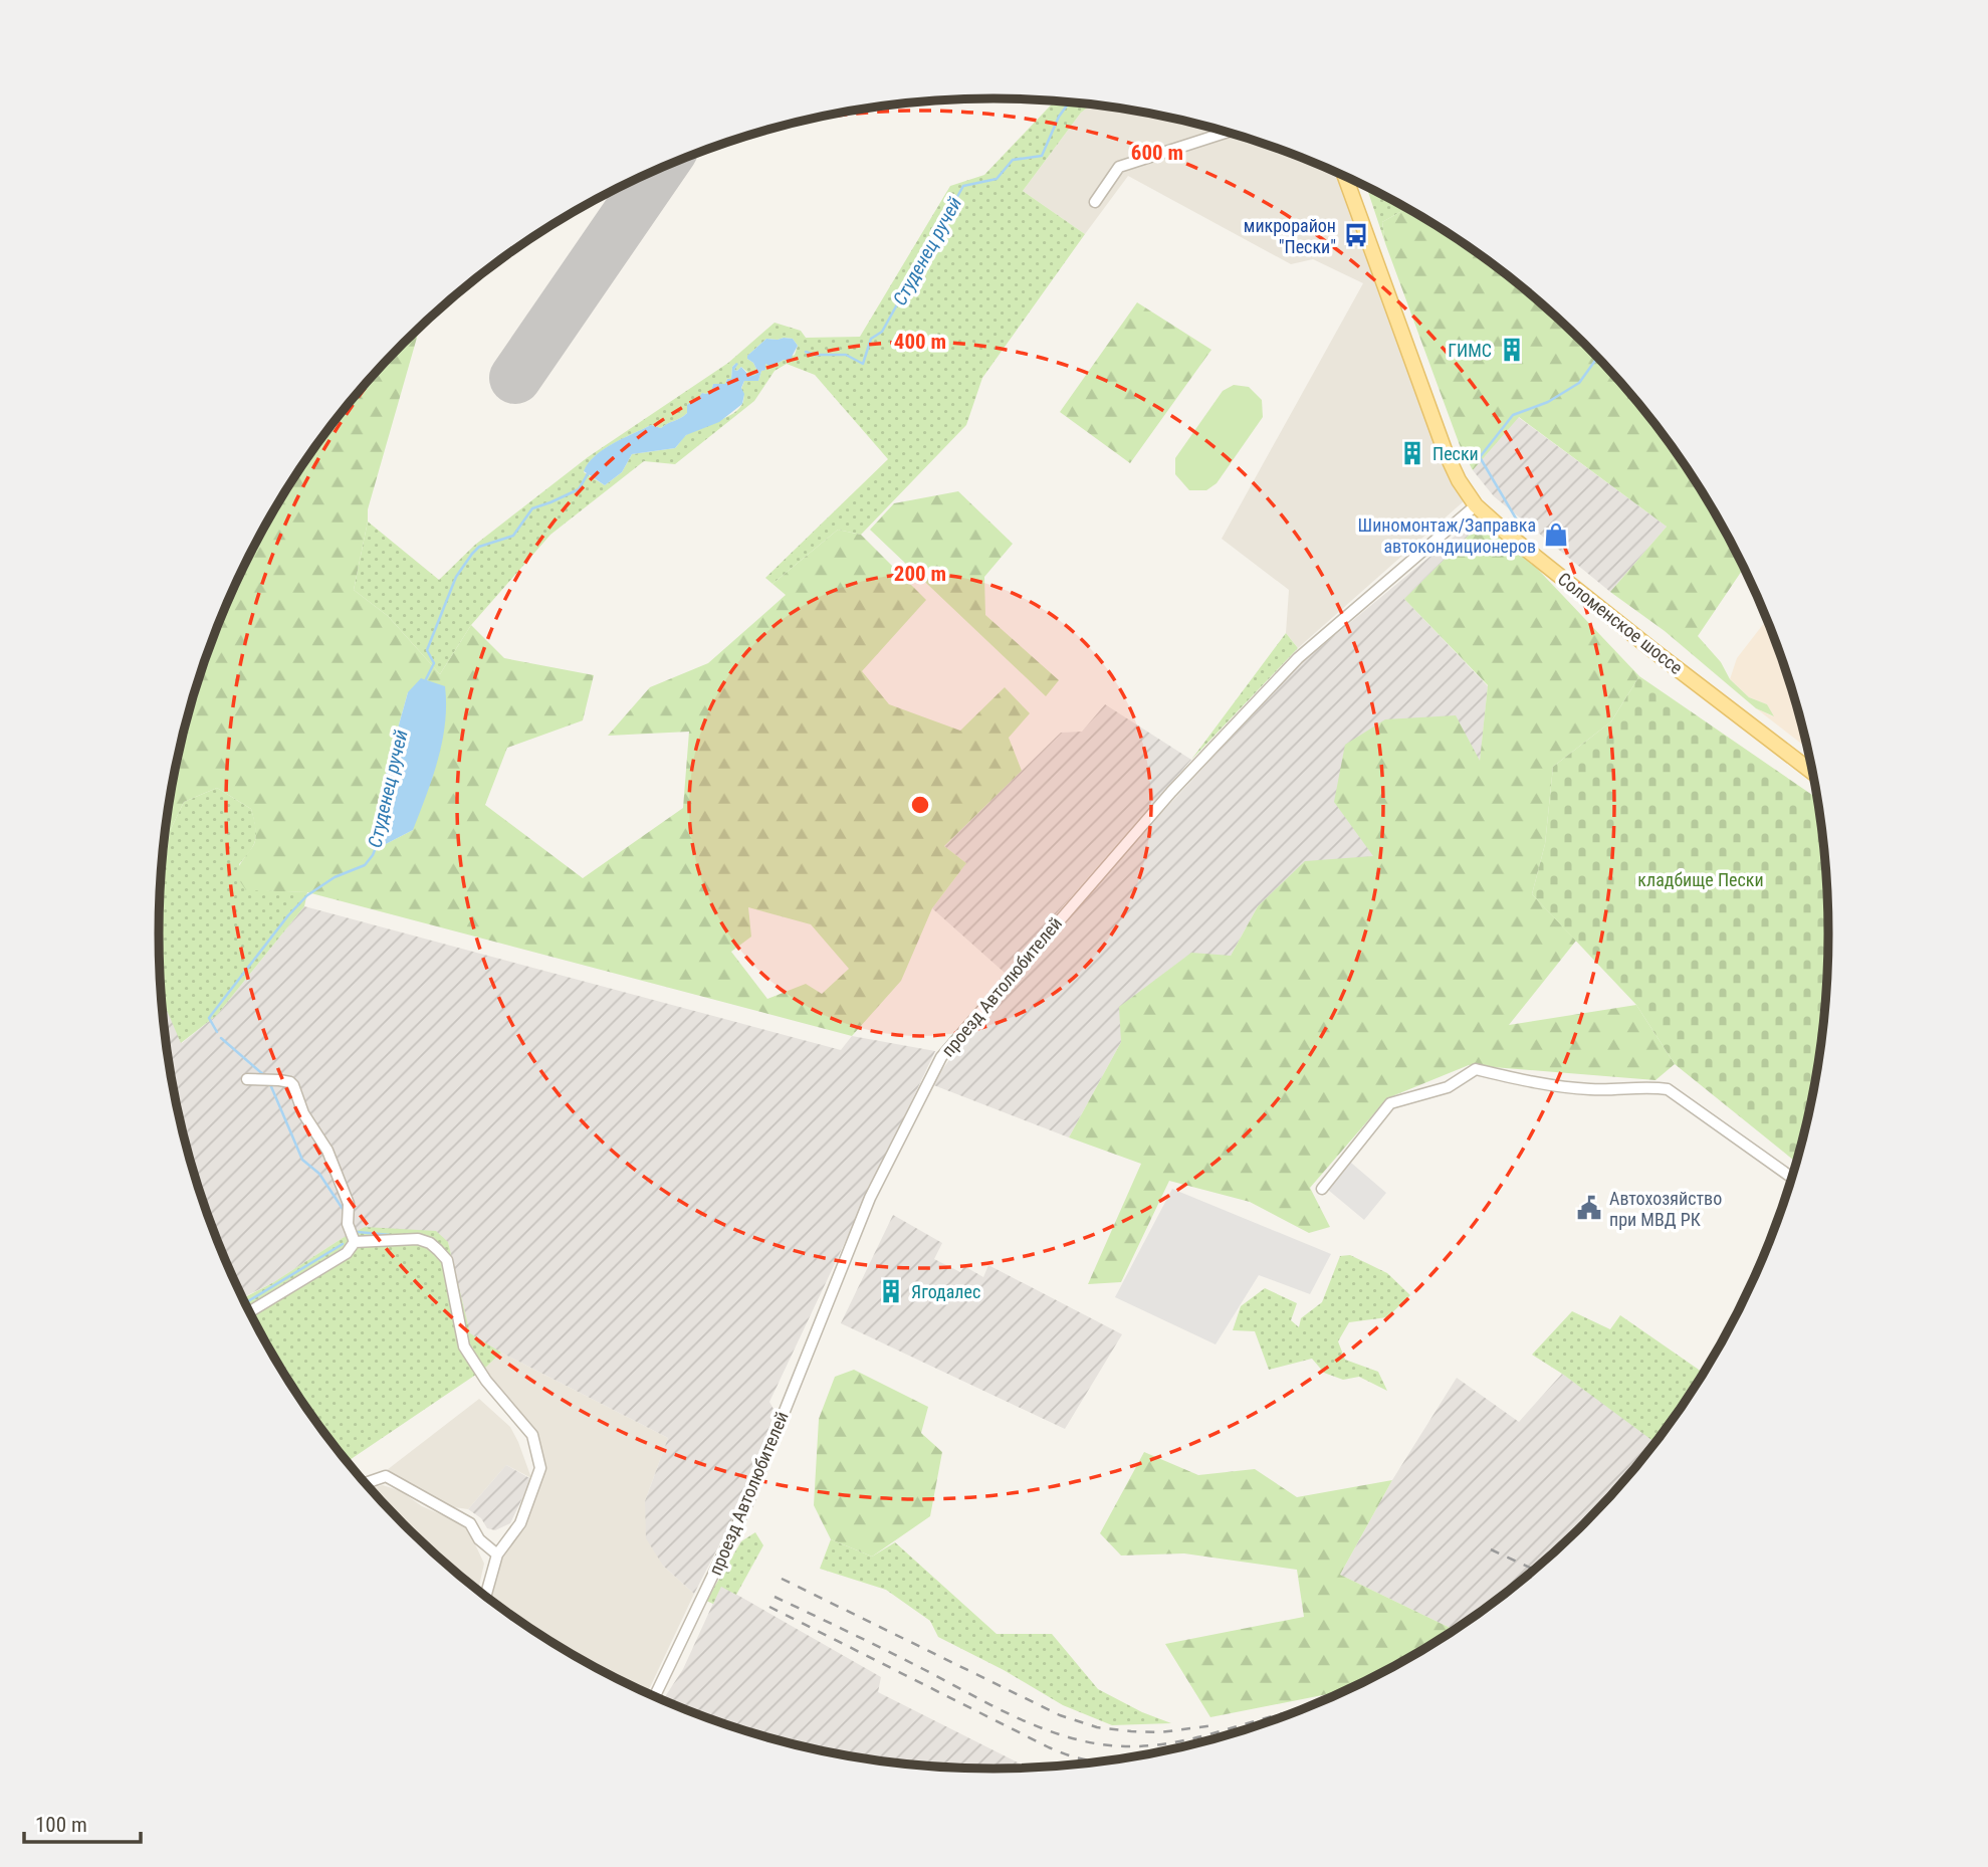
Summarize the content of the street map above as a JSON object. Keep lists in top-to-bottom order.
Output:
{
  "streets": {
    "main road": ["Соломенское шоссе"],
    "street": ["проезд Автолюбителей"]
  },
  "crossings": [
    ["Соломенское шоссе", "проезд Автолюбителей"]
  ],
  "water": ["Студенец ручей"],
  "parks": ["кладбище Пески"],
  "places": {
    "bus stop": ["микрорайон \"Пески\""],
    "building": ["ГИМС", "Пески", "Ягодалес"],
    "shop": ["Шиномонтаж/Заправка автокондиционеров"],
    "public building": ["Автохозяйство при МВД РК"]
  },
  "scale_bar": "100 m",
  "rings": ["600 m", "400 m", "200 m"]
}
